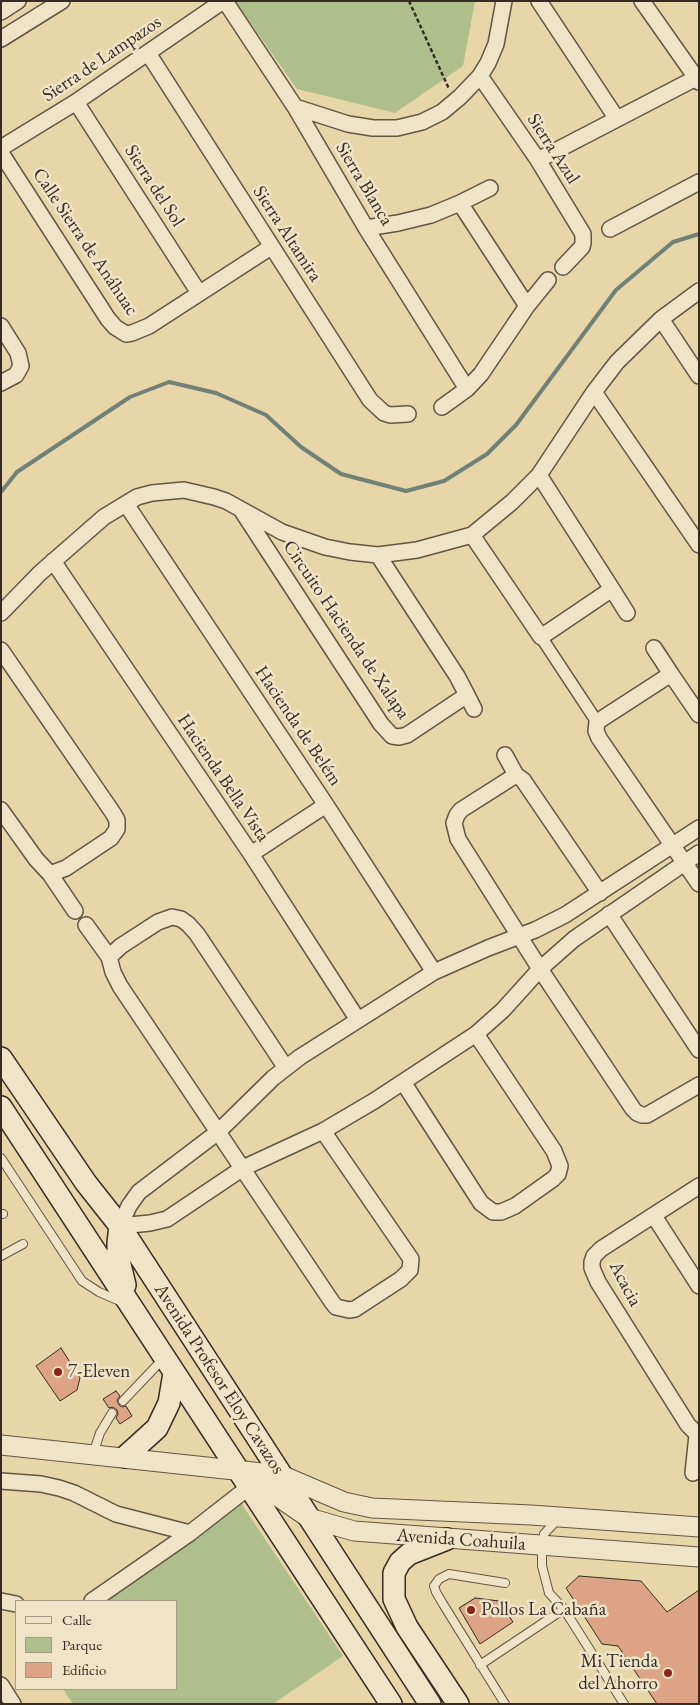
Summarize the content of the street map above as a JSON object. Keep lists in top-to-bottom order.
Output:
{
  "streets": {
    "main road": ["Avenida Profesor Eloy Cavazos"],
    "street": [
      "Sierra de Lampazos",
      "Sierra Azul",
      "Sierra Blanca",
      "Sierra del Sol",
      "Sierra Altamira",
      "Calle Sierra de Anáhuac",
      "Circuito Hacienda de Xalapa",
      "Hacienda de Belém",
      "Hacienda Bella Vista",
      "Acacia",
      "Avenida Coahuila"
    ]
  },
  "crossings": [
    ["Sierra de Lampazos", "Sierra Blanca"],
    ["Sierra de Lampazos", "Sierra del Sol"],
    ["Sierra de Lampazos", "Sierra Altamira"],
    ["Sierra del Sol", "Calle Sierra de Anáhuac"],
    ["Sierra Altamira", "Calle Sierra de Anáhuac"],
    ["Avenida Profesor Eloy Cavazos", "Avenida Coahuila"]
  ],
  "places": ["7-Eleven", "Pollos La Cabaña", "Mi Tienda del Ahorro"],
  "legend": ["Calle", "Parque", "Edificio"]
}
